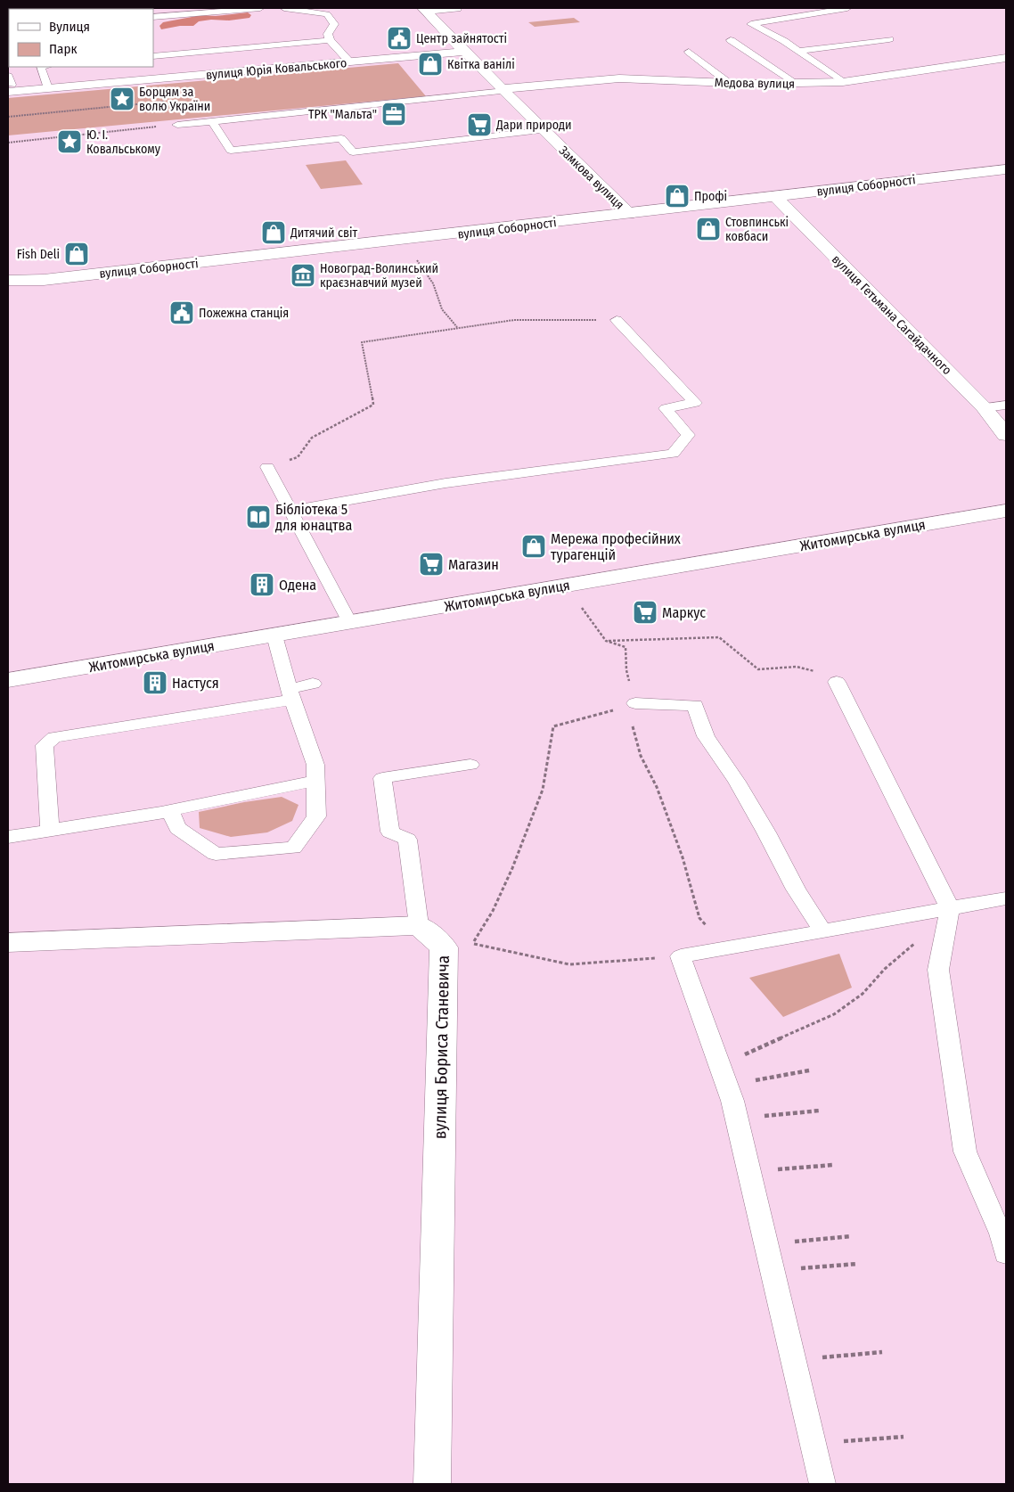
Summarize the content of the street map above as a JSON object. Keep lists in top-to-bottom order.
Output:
{
  "streets": {
    "street": [
      "вулиця Юрія Ковальського",
      "Медова вулиця",
      "Замкова вулиця",
      "вулиця Соборності",
      "вулиця Гетьмана Сагайдачного",
      "Житомирська вулиця",
      "вулиця Бориса Станевича"
    ]
  },
  "crossings": [
    ["вулиця Юрія Ковальського", "Замкова вулиця"],
    ["Медова вулиця", "Замкова вулиця"],
    ["Замкова вулиця", "вулиця Соборності"],
    ["вулиця Соборності", "вулиця Гетьмана Сагайдачного"]
  ],
  "places": {
    "public building": ["Центр зайнятості", "Пожежна станція"],
    "shop": [
      "Квітка ванілі",
      "Профі",
      "Стовпинські ковбаси",
      "Дитячий світ",
      "Fish Deli",
      "Мережа професійних турагенцій"
    ],
    "place": ["Борцям за волю України", "Ю. І. Ковальському"],
    "office": ["ТРК \"Мальта\""],
    "supermarket": ["Дари природи", "Магазин", "Маркус"],
    "museum": ["Новоград-Волинський краєзнавчий музей"],
    "library": ["Бібліотека 5 для юнацтва"],
    "building": ["Одена", "Настуся"]
  },
  "legend": ["Вулиця", "Парк"]
}
